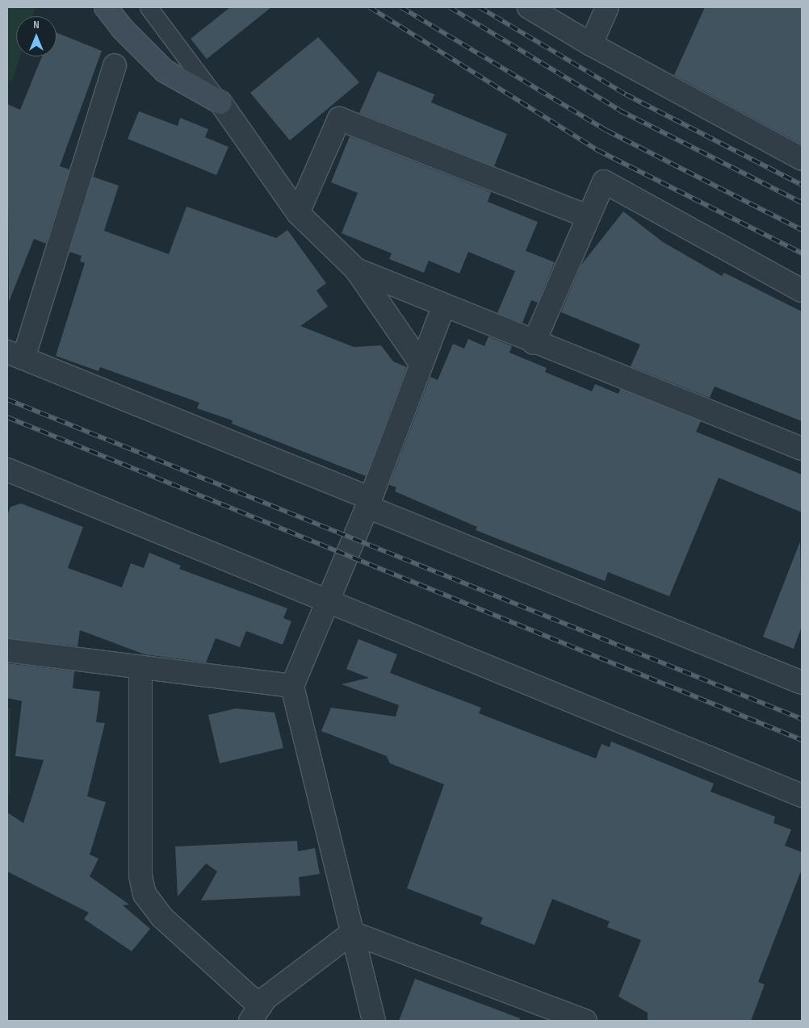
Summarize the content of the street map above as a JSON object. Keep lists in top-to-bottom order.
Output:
{
  "north": "top"
}
